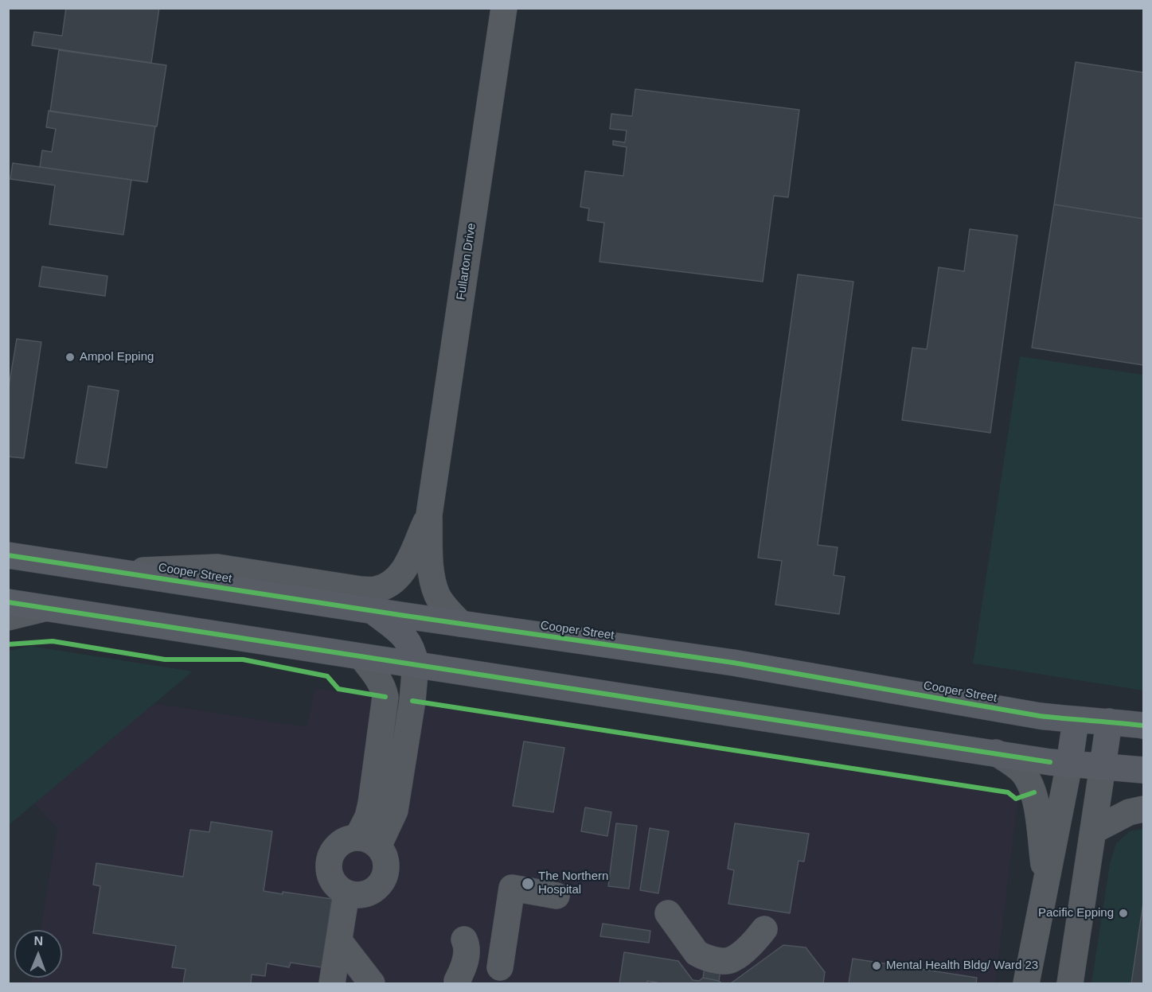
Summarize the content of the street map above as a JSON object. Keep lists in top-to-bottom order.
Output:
{
  "streets": {
    "main road": ["Cooper Street"],
    "street": ["Fullarton Drive"]
  },
  "crossings": [
    ["Fullarton Drive", "Cooper Street"]
  ],
  "places": [
    "Ampol Epping",
    "The Northern Hospital",
    "Pacific Epping",
    "Mental Health Bldg/ Ward 23"
  ],
  "north": "top"
}
